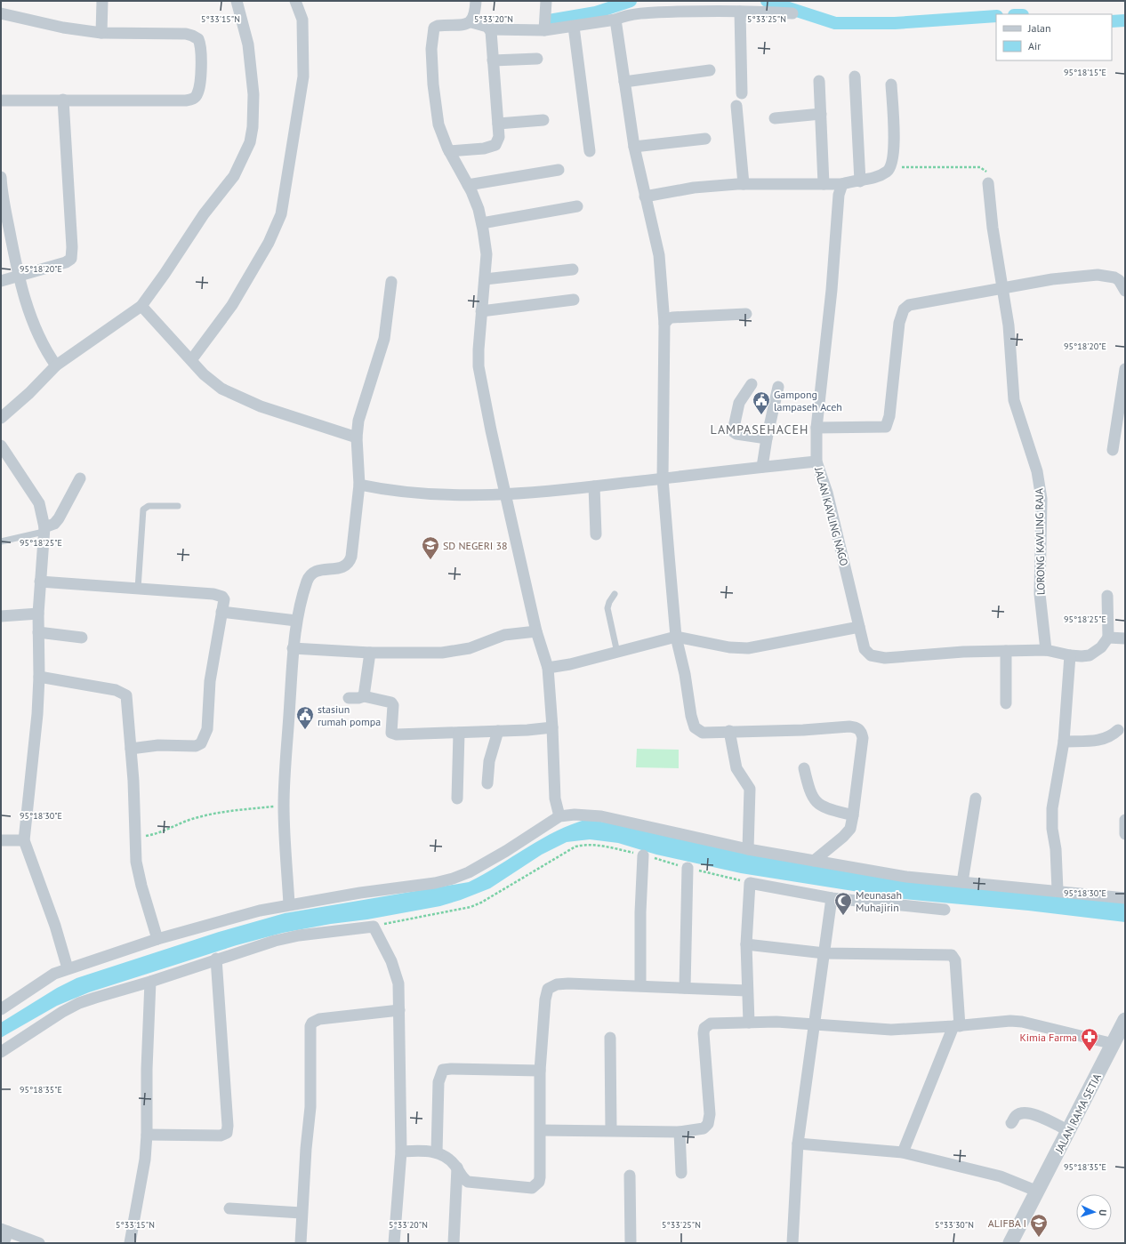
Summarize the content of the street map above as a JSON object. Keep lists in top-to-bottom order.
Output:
{
  "streets": {
    "street": ["JALAN KAVLING NAGO", "LORONG KAVLING RAJA", "JALAN RAMA SETIA"]
  },
  "crossings": [
    ["JALAN KAVLING NAGO", "LORONG KAVLING RAJA"]
  ],
  "districts": ["LAMPASEHACEH"],
  "places": {
    "public building": ["Gampong lampaseh Aceh", "stasiun rumah pompa"],
    "school or university": ["SD NEGERI 38", "ALIFBA I"],
    "mosque": ["Meunasah Muhajirin"],
    "pharmacy": ["Kimia Farma"]
  },
  "legend": ["Jalan", "Air"],
  "north": "right",
  "coordinates": [
    "5°33'15\"N",
    "5°33'20\"N",
    "5°33'25\"N",
    "95°18'15\"E",
    "95°18'20\"E",
    "95°18'25\"E",
    "95°18'30\"E",
    "95°18'35\"E",
    "5°33'30\"N"
  ]
}
